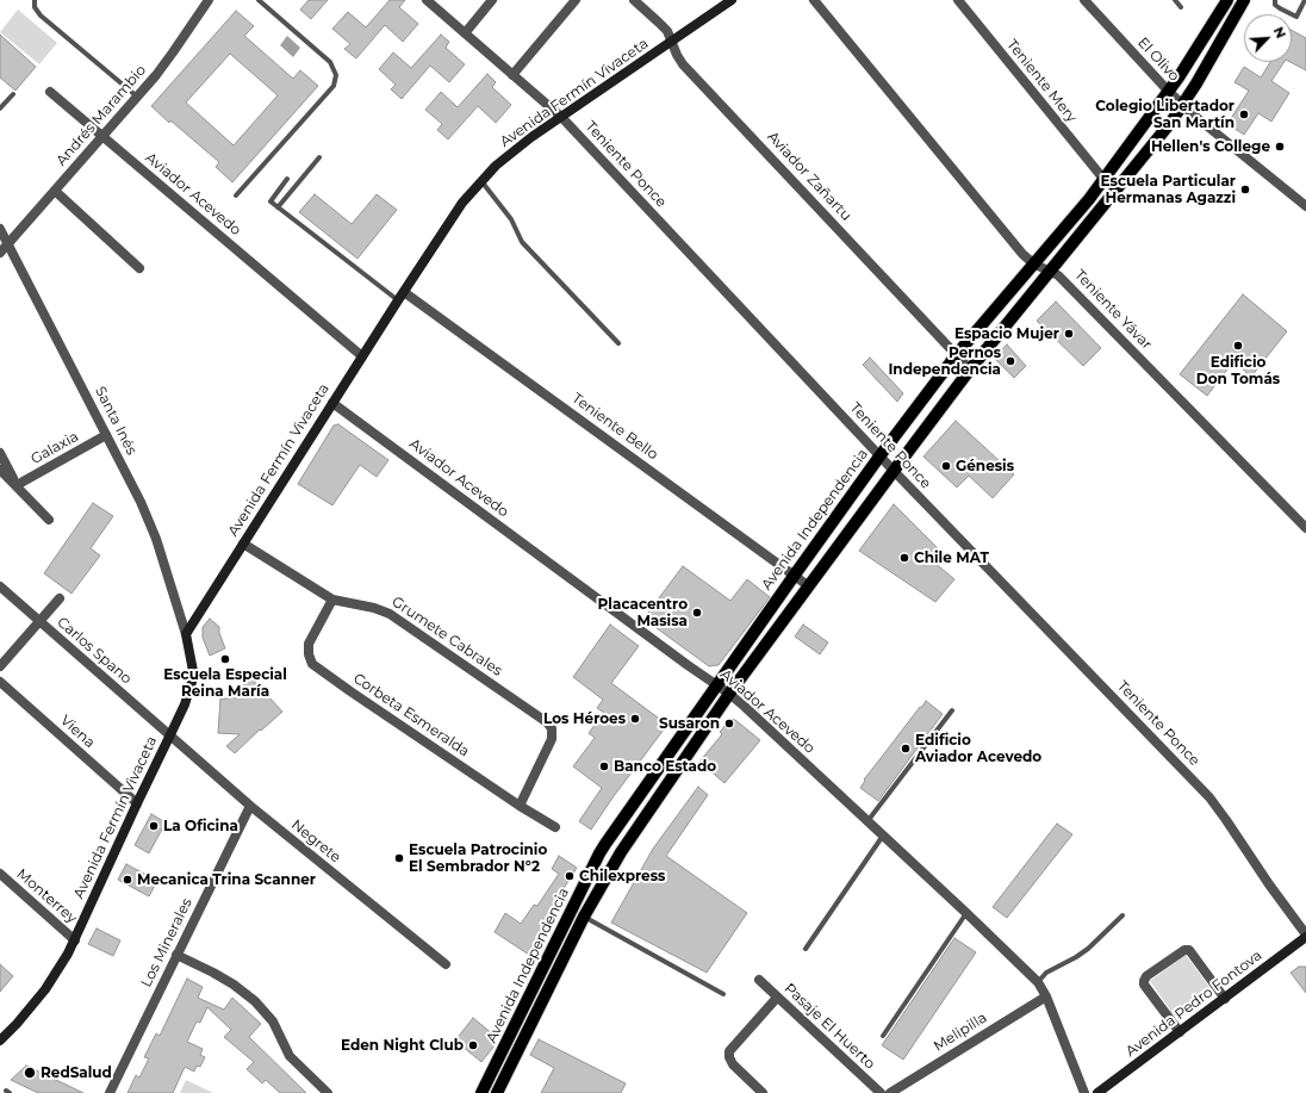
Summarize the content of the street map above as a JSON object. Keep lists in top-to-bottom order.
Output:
{
  "streets": {
    "main road": ["Avenida Fermín Vivaceta", "Avenida Independencia", "Avenida Pedro Fontova"],
    "street": [
      "El Olivo",
      "Teniente Mery",
      "Andrés Marambio",
      "Teniente Ponce",
      "Aviador Zañartu",
      "Aviador Acevedo",
      "Teniente Yávar",
      "Santa Inés",
      "Teniente Bello",
      "Galaxia",
      "Grumete Cabrales",
      "Carlos Spano",
      "Corbeta Esmeralda",
      "Viena",
      "Negrete",
      "Monterrey",
      "Los Minerales",
      "Pasaje El Huerto",
      "Melipilla"
    ]
  },
  "crossings": [
    ["El Olivo", "Avenida Independencia"],
    ["Teniente Mery", "Avenida Independencia"],
    ["Avenida Fermín Vivaceta", "Teniente Ponce"],
    ["Avenida Fermín Vivaceta", "Aviador Zañartu"],
    ["Avenida Fermín Vivaceta", "Aviador Acevedo"],
    ["Avenida Fermín Vivaceta", "Santa Inés"],
    ["Avenida Fermín Vivaceta", "Teniente Bello"],
    ["Avenida Fermín Vivaceta", "Grumete Cabrales"],
    ["Avenida Fermín Vivaceta", "Carlos Spano"],
    ["Avenida Fermín Vivaceta", "Viena"],
    ["Avenida Fermín Vivaceta", "Negrete"],
    ["Avenida Fermín Vivaceta", "Monterrey"],
    ["Andrés Marambio", "Aviador Acevedo"],
    ["Andrés Marambio", "Santa Inés"],
    ["Teniente Ponce", "Avenida Independencia"],
    ["Teniente Ponce", "Avenida Pedro Fontova"],
    ["Aviador Zañartu", "Avenida Independencia"],
    ["Aviador Acevedo", "Avenida Independencia"],
    ["Aviador Acevedo", "Melipilla"],
    ["Teniente Yávar", "Avenida Independencia"],
    ["Santa Inés", "Galaxia"],
    ["Teniente Bello", "Avenida Independencia"],
    ["Grumete Cabrales", "Corbeta Esmeralda"],
    ["Carlos Spano", "Negrete"],
    ["Negrete", "Los Minerales"]
  ],
  "places": [
    "Colegio Libertador San Martín",
    "Hellen's College",
    "Escuela Particular Hermanas Agazzi",
    "Espacio Mujer",
    "Edificio Don Tomás",
    "Pernos Independencia",
    "Génesis",
    "Chile MAT",
    "Placacentro Masisa",
    "Escuela Especial Reina María",
    "Los Héroes",
    "Susaron",
    "Edificio Aviador Acevedo",
    "Banco Estado",
    "La Oficina",
    "Escuela Patrocinio El Sembrador N°2",
    "Chilexpress",
    "Mecanica Trina Scanner",
    "Eden Night Club",
    "RedSalud"
  ],
  "north": "top right"
}
